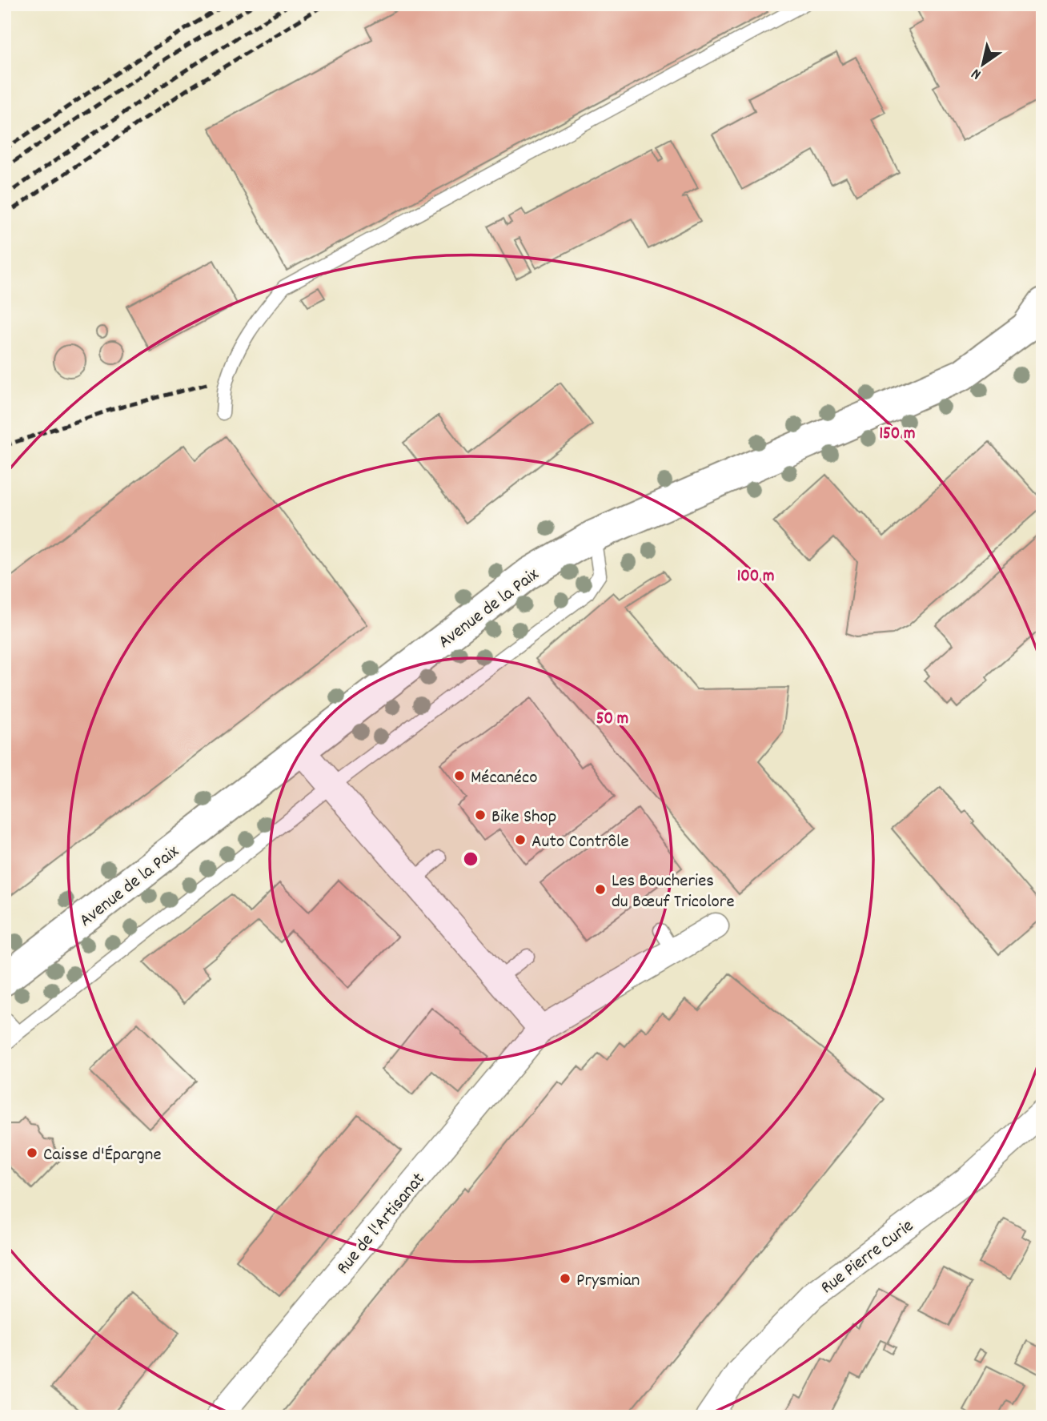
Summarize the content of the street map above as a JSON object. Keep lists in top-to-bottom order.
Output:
{
  "streets": {
    "main road": ["Avenue de la Paix"],
    "street": ["Rue de l'Artisanat", "Rue Pierre Curie"]
  },
  "places": [
    "Mécanéco",
    "Bike Shop",
    "Auto Contrôle",
    "Les Boucheries du Bœuf Tricolore",
    "Caisse d'Épargne",
    "Prysmian"
  ],
  "north": "bottom left",
  "rings": ["150 m", "100 m", "50 m"]
}
